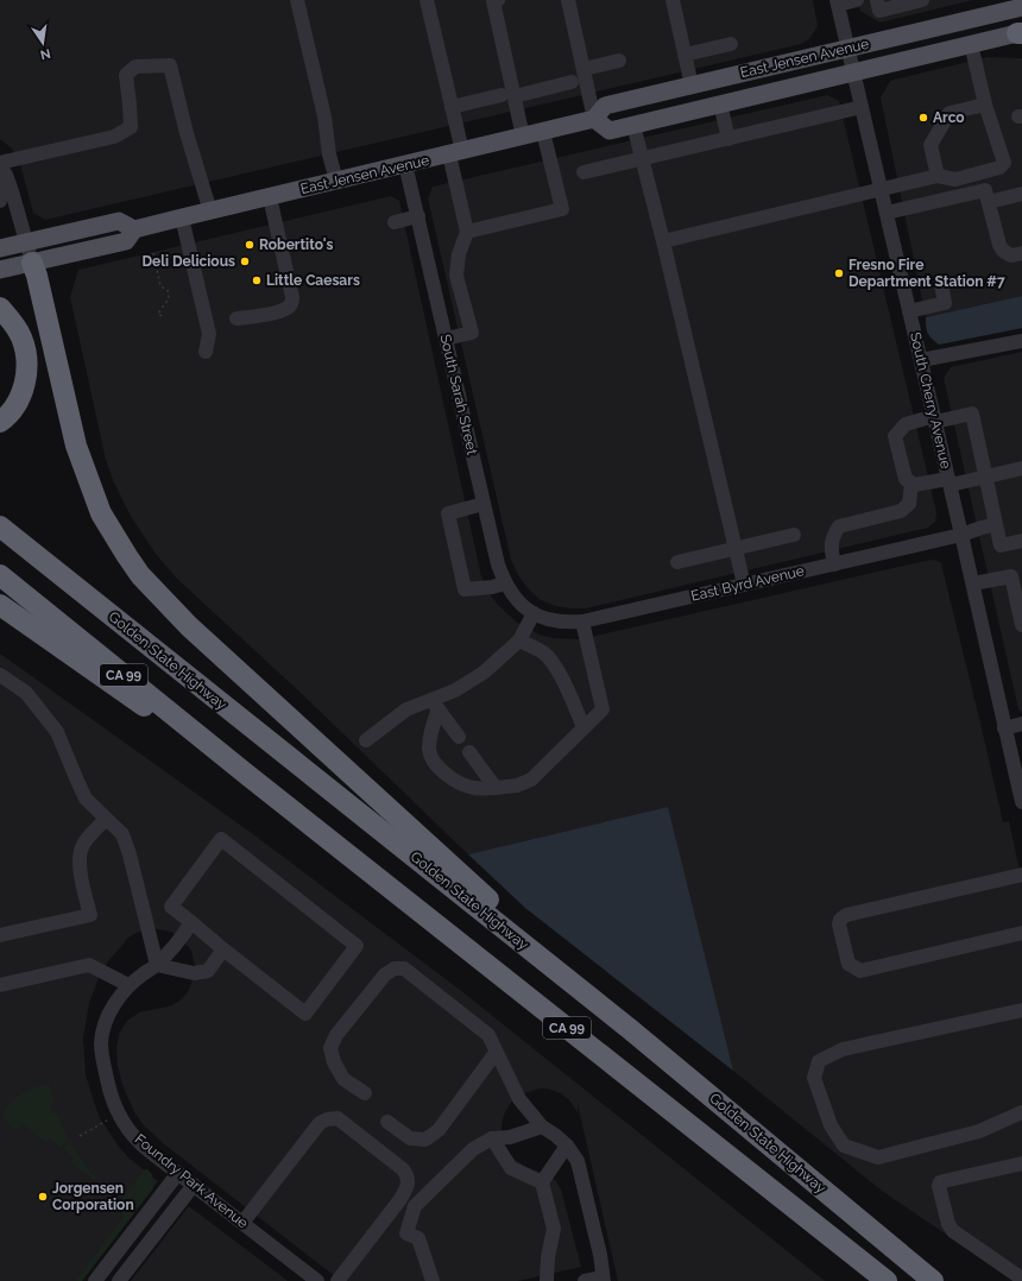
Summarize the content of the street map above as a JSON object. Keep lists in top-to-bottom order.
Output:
{
  "streets": {
    "highway": ["Golden State Highway", "CA 99"],
    "main road": ["East Jensen Avenue"],
    "street": [
      "South Sarah Street",
      "South Cherry Avenue",
      "East Byrd Avenue",
      "Foundry Park Avenue"
    ]
  },
  "crossings": [
    ["East Jensen Avenue", "South Sarah Street"],
    ["East Jensen Avenue", "South Cherry Avenue"],
    ["South Sarah Street", "East Byrd Avenue"],
    ["South Cherry Avenue", "East Byrd Avenue"]
  ],
  "places": [
    "Arco",
    "Robertito's",
    "Deli Delicious",
    "Fresno Fire Department Station #7",
    "Little Caesars",
    "Jorgensen Corporation"
  ],
  "north": "bottom"
}
